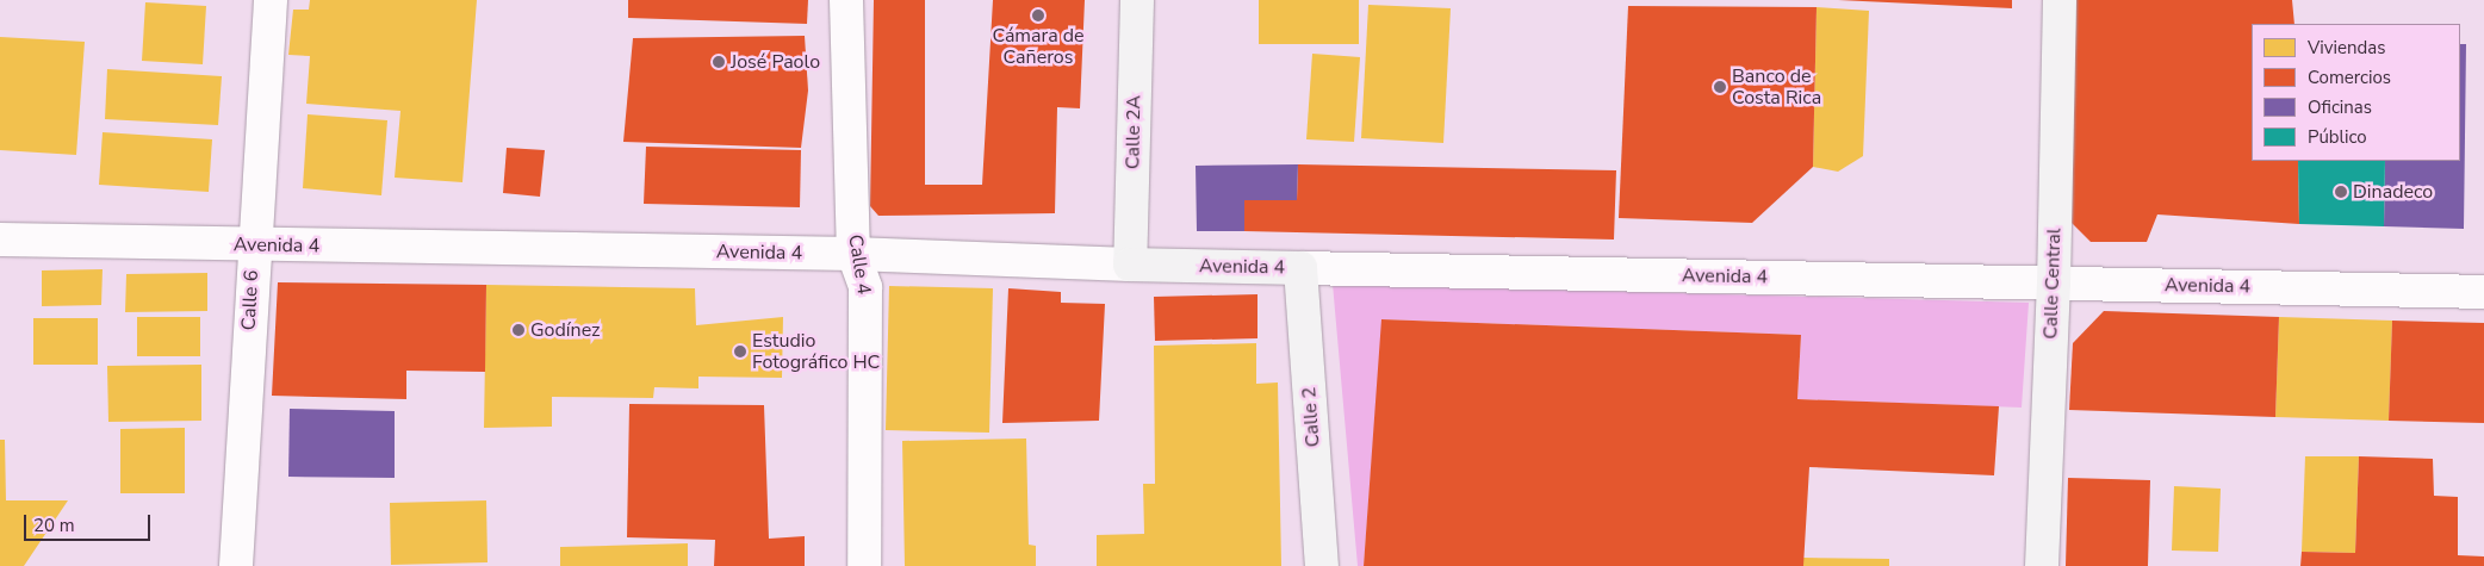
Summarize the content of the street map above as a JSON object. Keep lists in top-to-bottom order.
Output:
{
  "streets": {
    "main road": [
      "Calle 2A",
      "Avenida 4",
      "Calle Central",
      "Calle 2"
    ],
    "street": ["Calle 4", "Calle 6"]
  },
  "crossings": [
    ["Calle 2A", "Avenida 4"],
    ["Avenida 4", "Calle 4"],
    ["Avenida 4", "Calle Central"],
    ["Avenida 4", "Calle 6"],
    ["Avenida 4", "Calle 2"]
  ],
  "places": [
    "Cámara de Cañeros",
    "José Paolo",
    "Banco de Costa Rica",
    "Dinadeco",
    "Godínez",
    "Estudio Fotográfico HC"
  ],
  "legend": [
    "Viviendas",
    "Comercios",
    "Oficinas",
    "Público"
  ],
  "scale_bar": "20 m"
}
